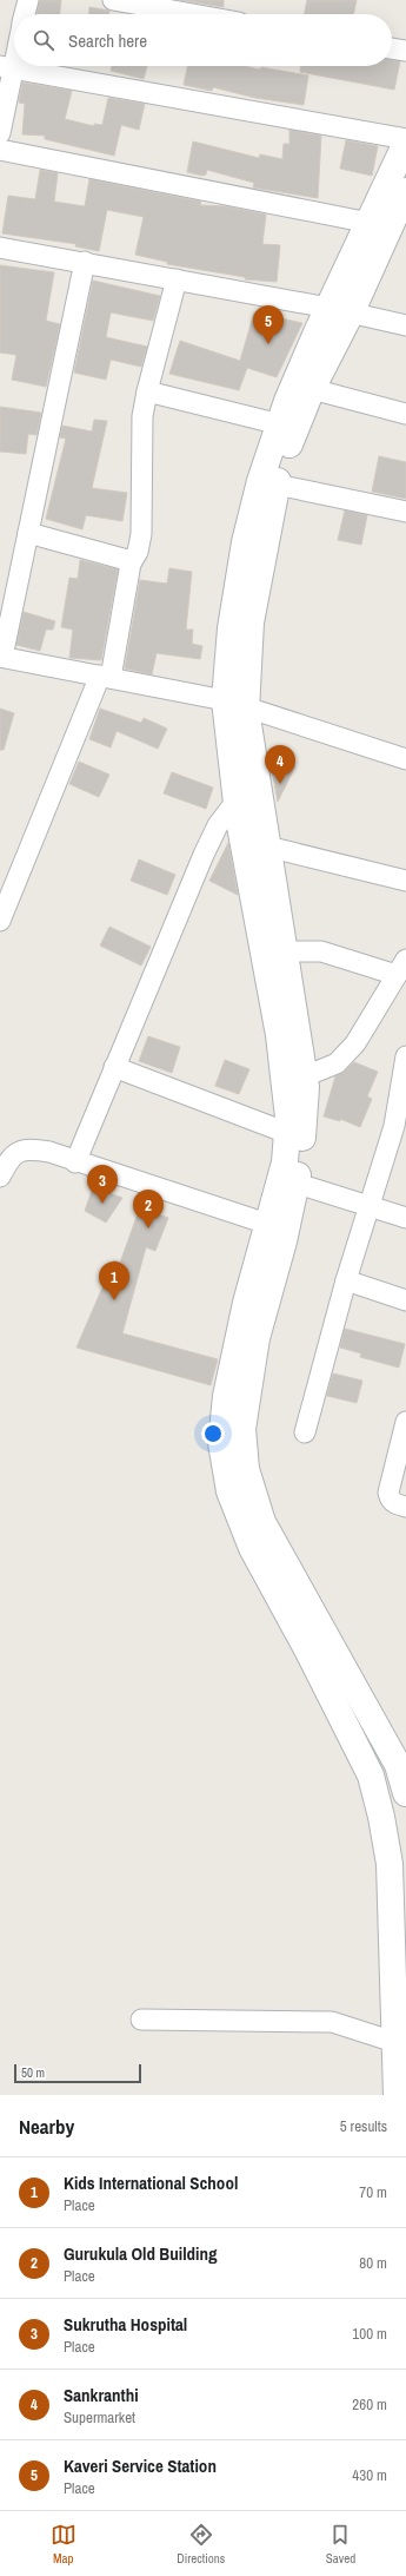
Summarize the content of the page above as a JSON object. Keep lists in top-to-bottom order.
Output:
{
  "scale_bar": "50 m",
  "page": {
    "search": "Search here",
    "pins": [
      "5",
      "4",
      "3",
      "2",
      "1"
    ],
    "scale": "50 m",
    "heading": ["Nearby", "5 results"],
    "list": [
      {
        "mark": "1",
        "name": "Kids International School",
        "note": "Place",
        "value": "70 m"
      },
      {
        "mark": "2",
        "name": "Gurukula Old Building",
        "note": "Place",
        "value": "80 m"
      },
      {
        "mark": "3",
        "name": "Sukrutha Hospital",
        "note": "Place",
        "value": "100 m"
      },
      {
        "mark": "4",
        "name": "Sankranthi",
        "note": "Supermarket",
        "value": "260 m"
      },
      {
        "mark": "5",
        "name": "Kaveri Service Station",
        "note": "Place",
        "value": "430 m"
      }
    ],
    "nav": ["Map", "Directions", "Saved"]
  }
}
